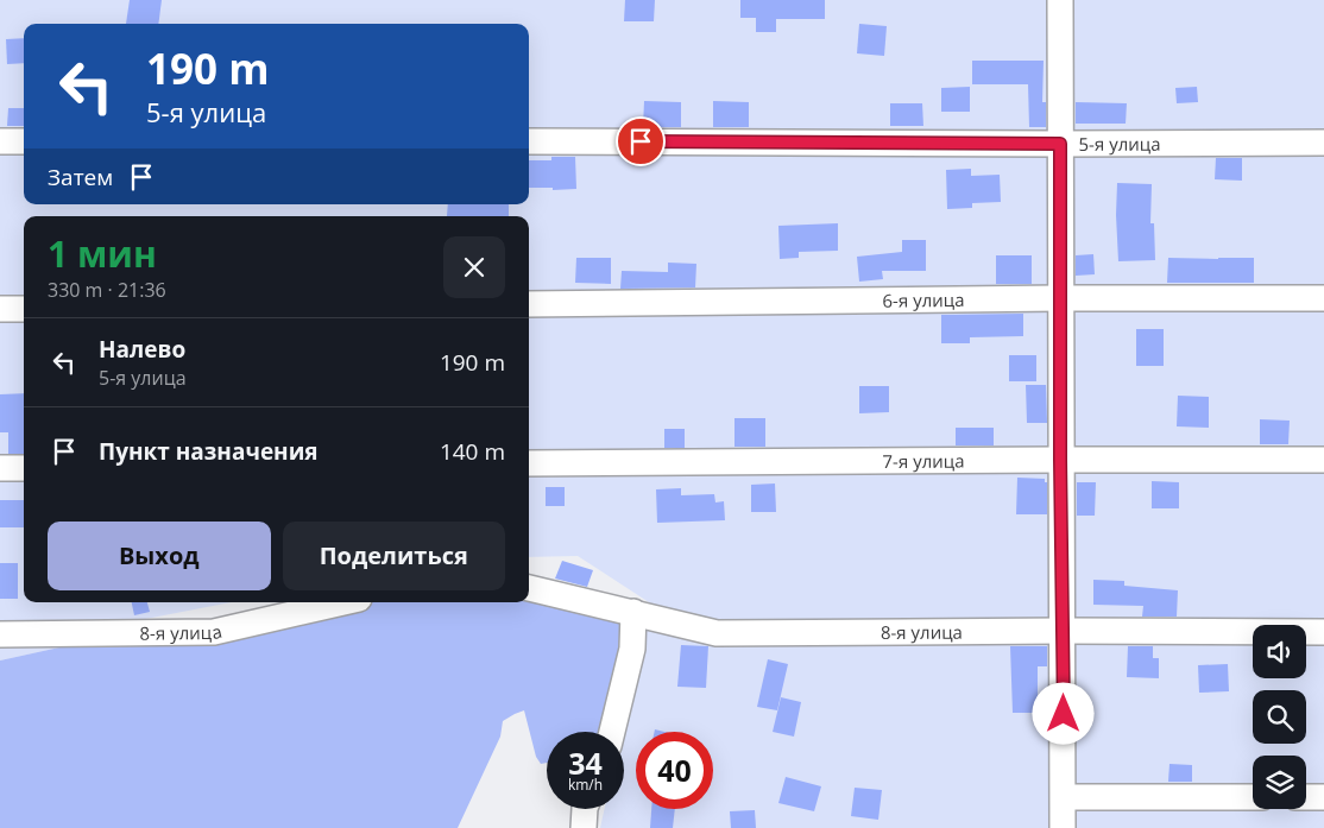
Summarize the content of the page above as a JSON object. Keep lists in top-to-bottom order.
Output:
{
  "streets": {
    "street": [
      "5-я улица",
      "6-я улица",
      "7-я улица",
      "8-я улица"
    ]
  },
  "page": {
    "turn": ["190 m", "5-я улица"],
    "then": "Затем",
    "heading": ["1 мин", "330 m · 21:36"],
    "list": [
      {
        "name": "Налево",
        "note": "5-я улица",
        "value": "190 m"
      },
      {
        "name": "Пункт назначения",
        "value": "140 m"
      }
    ],
    "buttons": ["Выход", "Поделиться"],
    "speed": "34 km/h",
    "limit": "40"
  }
}
